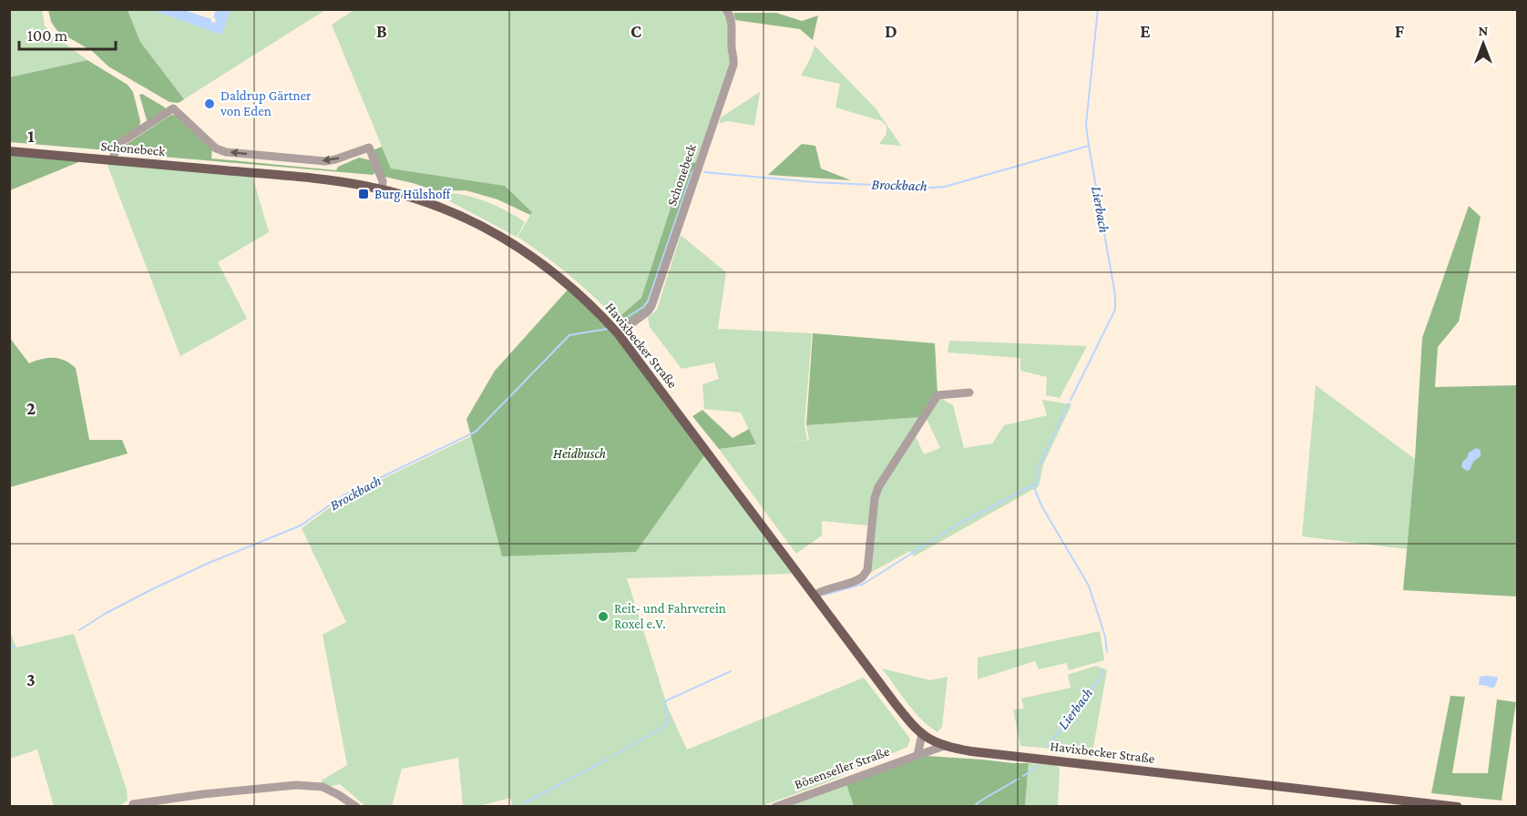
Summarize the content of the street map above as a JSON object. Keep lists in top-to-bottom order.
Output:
{
  "streets": {
    "main road": ["Schonebeck", "Havixbecker Straße"],
    "street": ["Bösenseller Straße"]
  },
  "crossings": [
    ["Schonebeck", "Havixbecker Straße"],
    ["Havixbecker Straße", "Bösenseller Straße"]
  ],
  "water": ["Brockbach", "Lierbach"],
  "parks": ["Heidbusch"],
  "places": {
    "other": ["Daldrup Gärtner von Eden", "Reit- und Fahrverein Roxel e.V."],
    "transit": ["Burg Hülshoff"]
  },
  "scale_bar": "100 m",
  "north": "top",
  "grid": {
    "columns": [
      "B",
      "C",
      "D",
      "E",
      "F"
    ],
    "rows": ["1", "2", "3"]
  }
}
